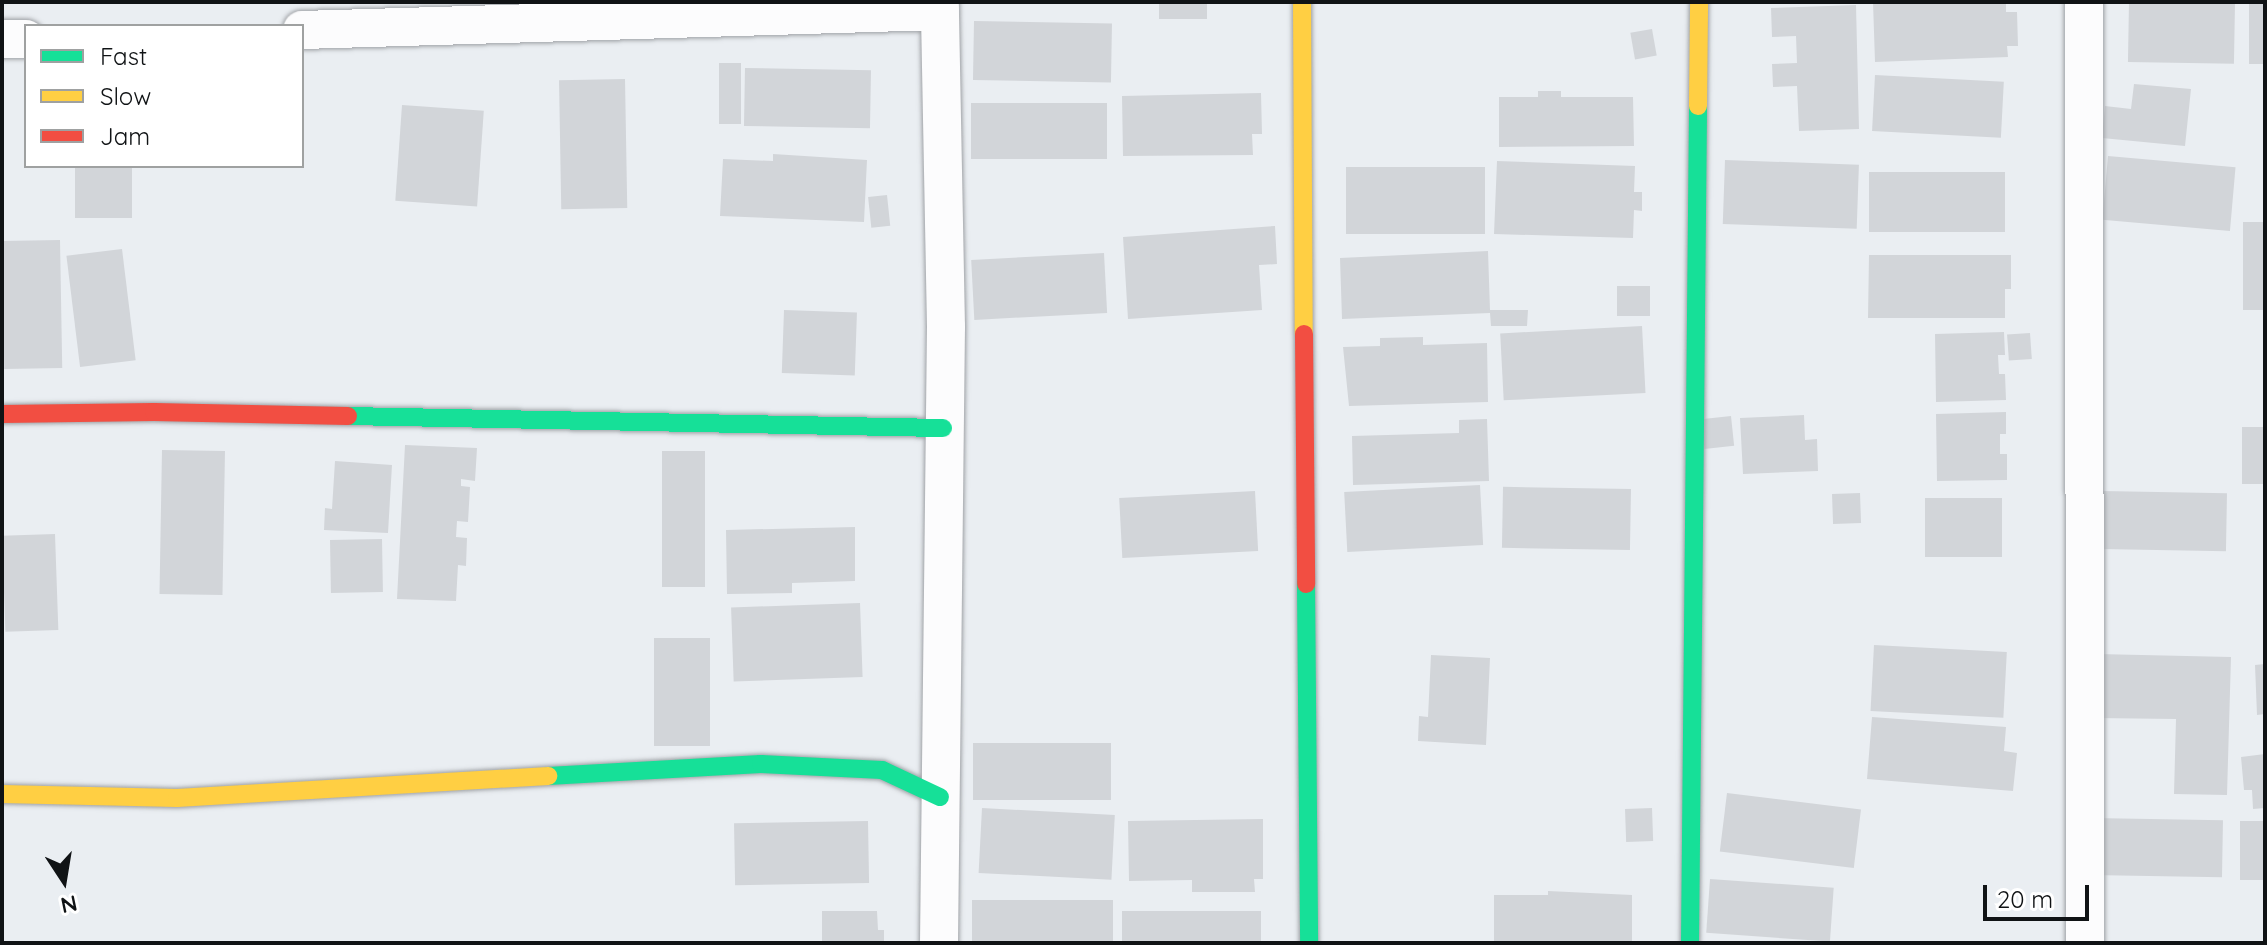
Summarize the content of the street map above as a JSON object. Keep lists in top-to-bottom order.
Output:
{
  "legend": ["Fast", "Slow", "Jam"],
  "scale_bar": "20 m",
  "north": "bottom"
}
